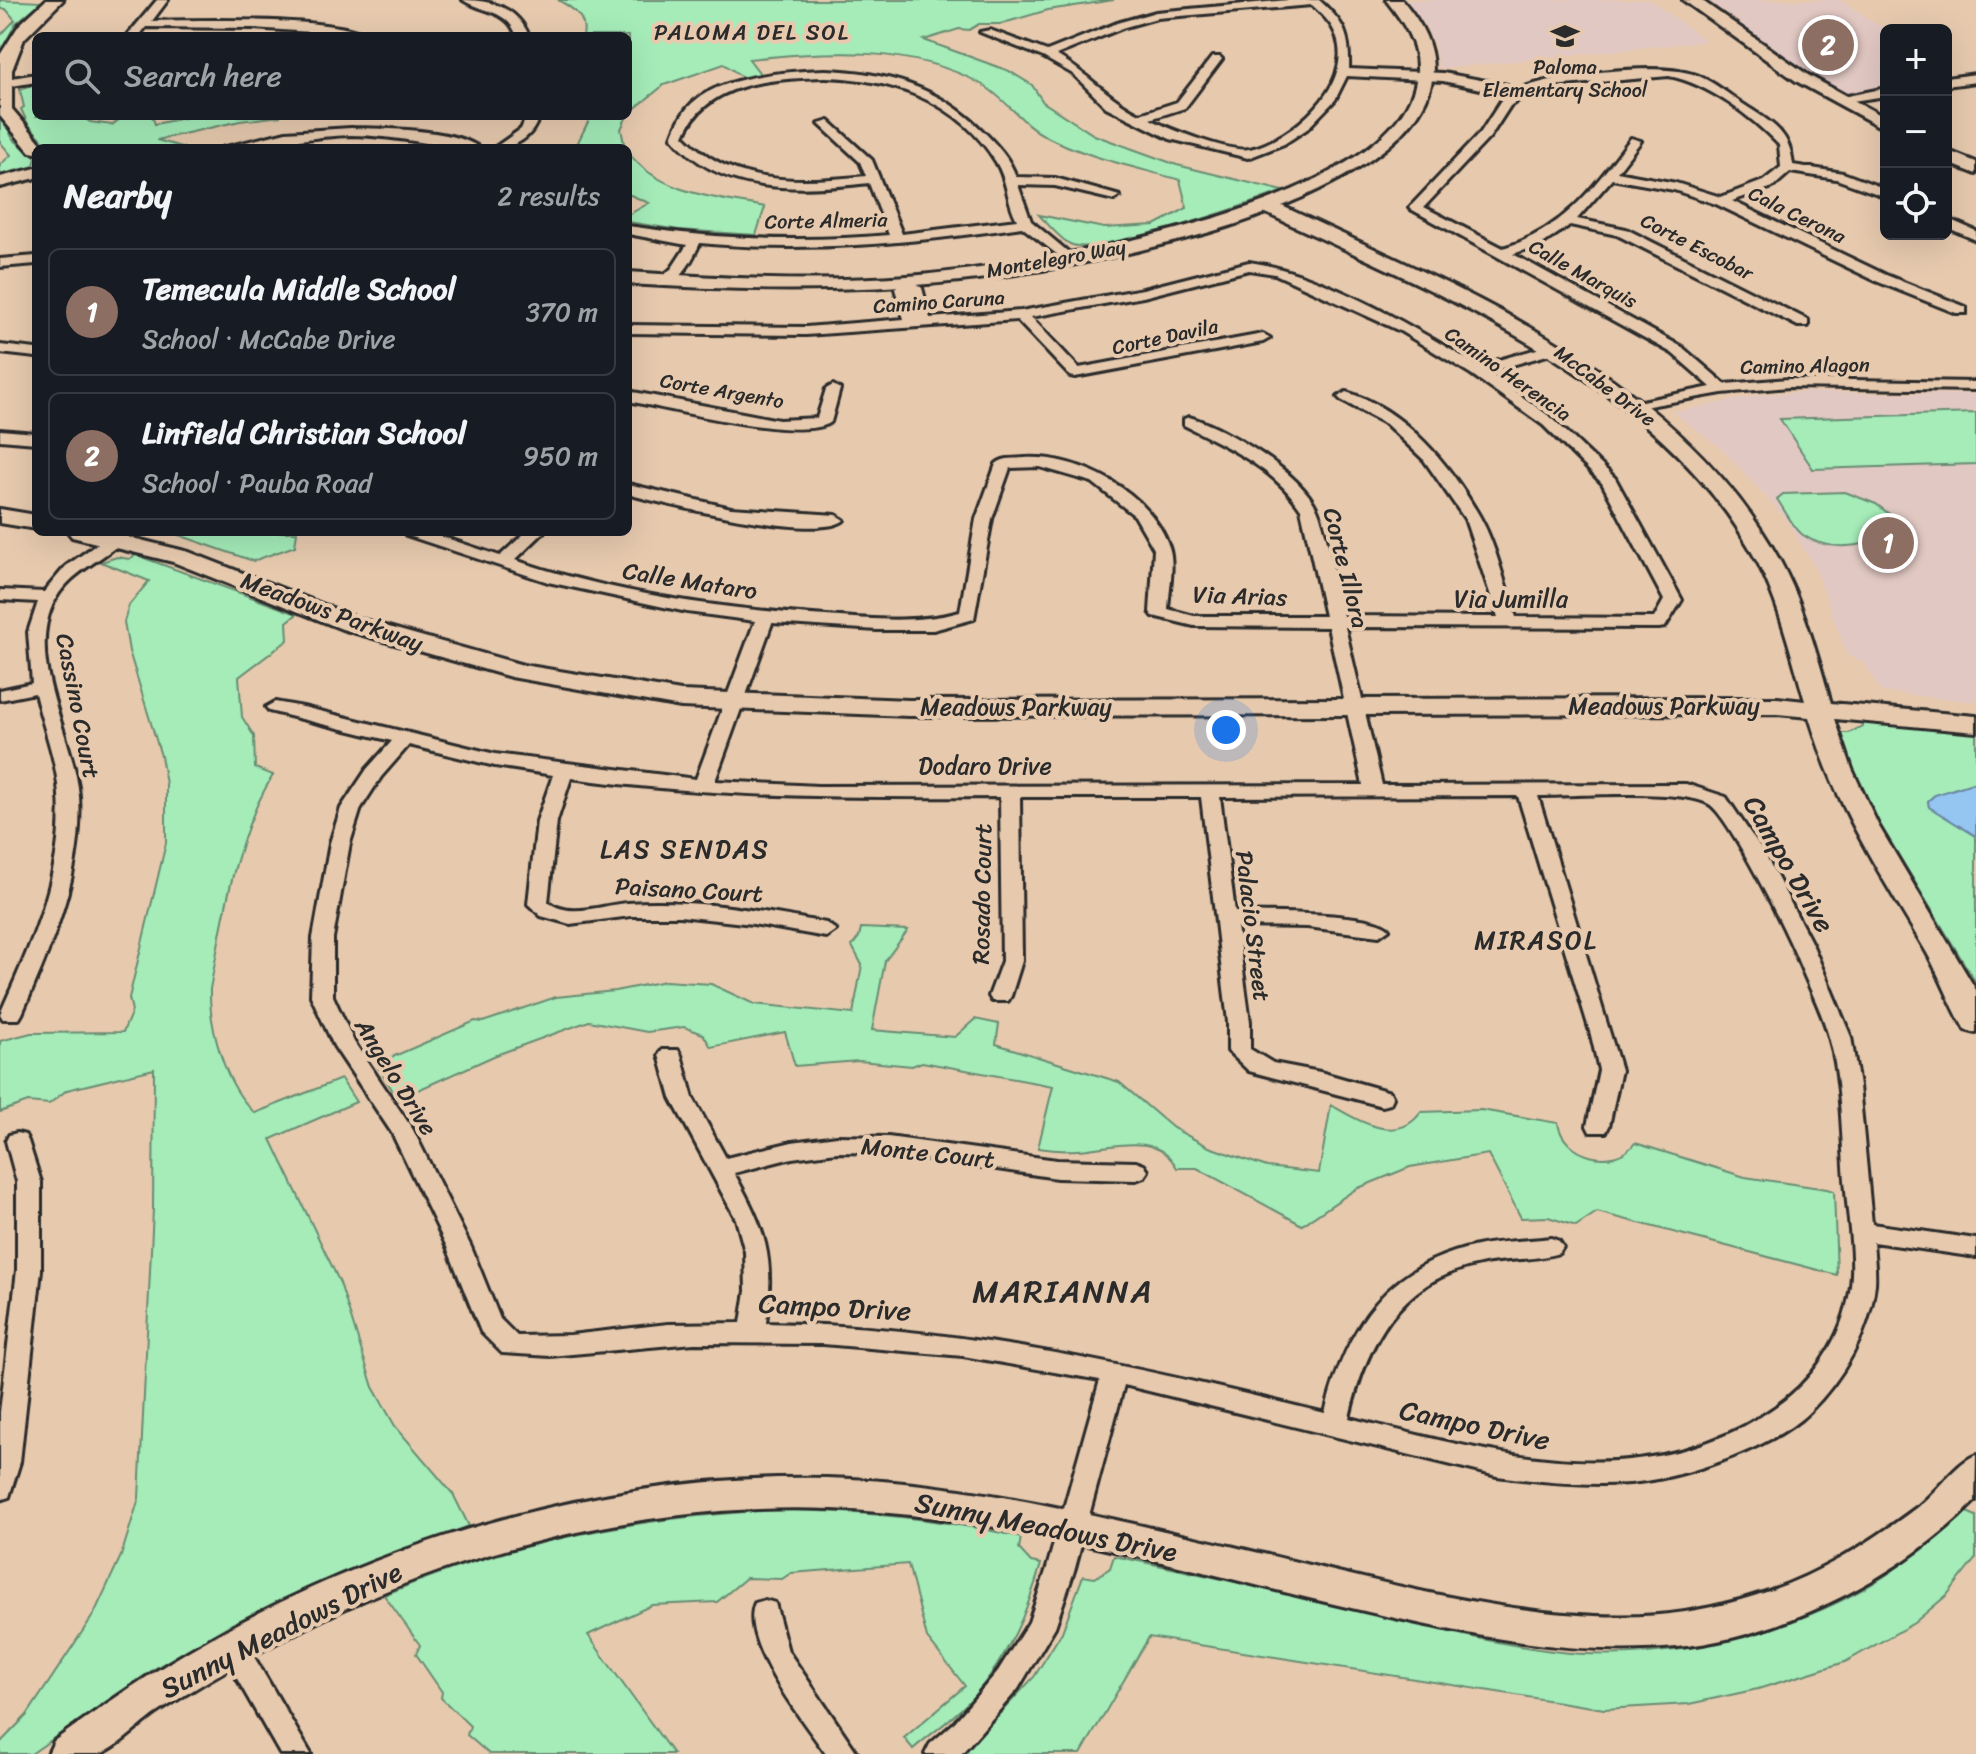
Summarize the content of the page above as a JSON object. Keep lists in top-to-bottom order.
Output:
{
  "streets": {
    "street": [
      "Cala Cerona",
      "Corte Almeria",
      "Corte Escobar",
      "Montelegro Way",
      "Calle Marquis",
      "Camino Caruna",
      "Corte Davila",
      "Camino Alagon",
      "Camino Herencia",
      "McCabe Drive",
      "Corte Argento",
      "Corte Illora",
      "Calle Mataro",
      "Via Arias",
      "Via Jumilla",
      "Meadows Parkway",
      "Cassino Court",
      "Dodaro Drive",
      "Campo Drive",
      "Paisano Court",
      "Rosado Court",
      "Palacio Street",
      "Angelo Drive",
      "Monte Court",
      "Sunny Meadows Drive"
    ]
  },
  "crossings": [
    ["Montelegro Way", "McCabe Drive"],
    ["Calle Marquis", "Camino Alagon"],
    ["Camino Caruna", "Corte Davila"],
    ["Camino Caruna", "Camino Herencia"],
    ["Camino Alagon", "McCabe Drive"],
    ["Camino Herencia", "Via Jumilla"],
    ["McCabe Drive", "Meadows Parkway"],
    ["Corte Illora", "Via Arias"],
    ["Corte Illora", "Via Jumilla"],
    ["Corte Illora", "Meadows Parkway"],
    ["Corte Illora", "Dodaro Drive"],
    ["Calle Mataro", "Via Arias"],
    ["Via Arias", "Via Jumilla"],
    ["Meadows Parkway", "Cassino Court"],
    ["Dodaro Drive", "Campo Drive"],
    ["Dodaro Drive", "Paisano Court"],
    ["Dodaro Drive", "Rosado Court"],
    ["Dodaro Drive", "Palacio Street"],
    ["Dodaro Drive", "Angelo Drive"],
    ["Campo Drive", "Angelo Drive"]
  ],
  "districts": [
    "PALOMA DEL SOL",
    "LAS SENDAS",
    "MIRASOL",
    "MARIANNA"
  ],
  "places": {
    "school or university": ["Paloma Elementary School"]
  },
  "page": {
    "pins": ["2", "1"],
    "map_buttons": ["+", "−"],
    "search": "Search here",
    "heading": ["Nearby", "2 results"],
    "list": [
      {
        "mark": "1",
        "name": "Temecula Middle School",
        "note": "School · McCabe Drive",
        "value": "370 m"
      },
      {
        "mark": "2",
        "name": "Linfield Christian School",
        "note": "School · Pauba Road",
        "value": "950 m"
      }
    ]
  }
}
